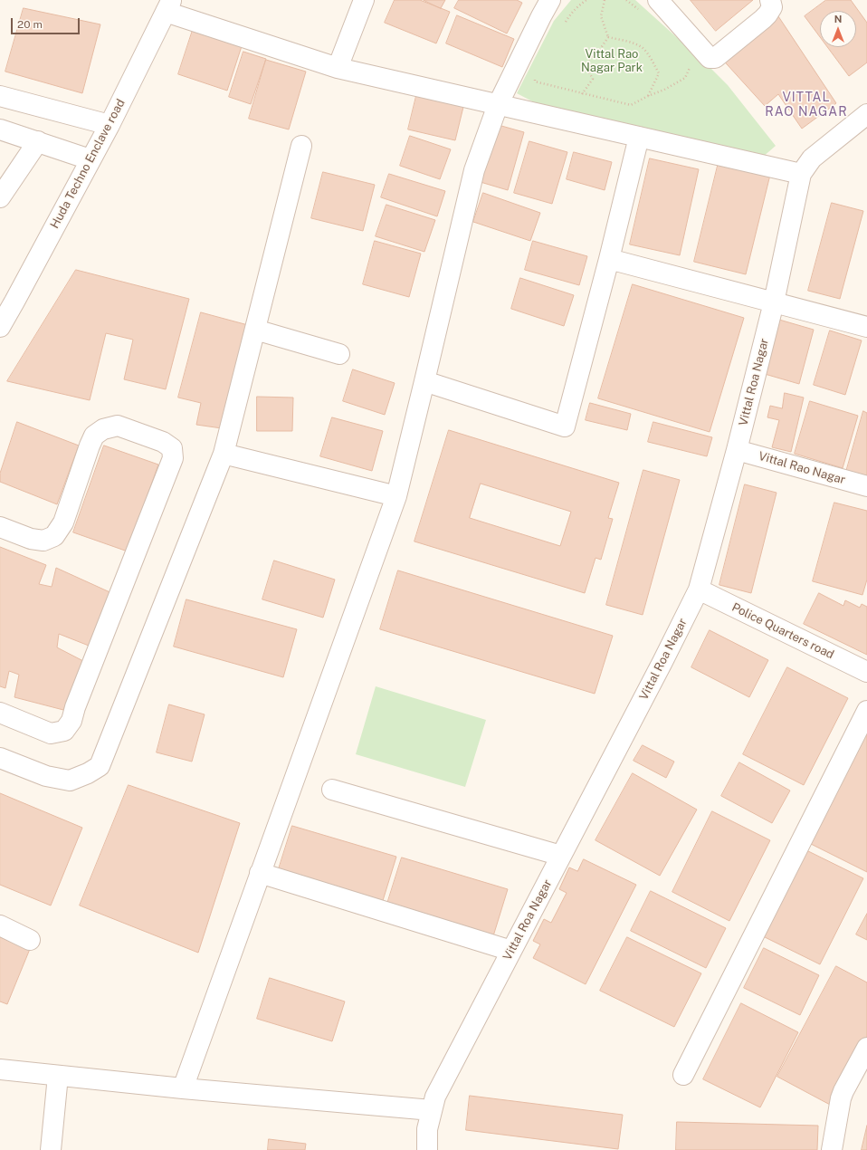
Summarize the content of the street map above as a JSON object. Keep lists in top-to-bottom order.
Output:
{
  "streets": {
    "street": [
      "Huda Techno Enclave road",
      "Vittal Roa Nagar",
      "Vittal Rao Nagar",
      "Police Quarters road"
    ]
  },
  "crossings": [
    ["Vittal Roa Nagar", "Vittal Rao Nagar"],
    ["Vittal Roa Nagar", "Police Quarters road"]
  ],
  "districts": ["VITTAL RAO NAGAR"],
  "parks": ["Vittal Rao Nagar Park"],
  "scale_bar": "20 m",
  "north": "top"
}
